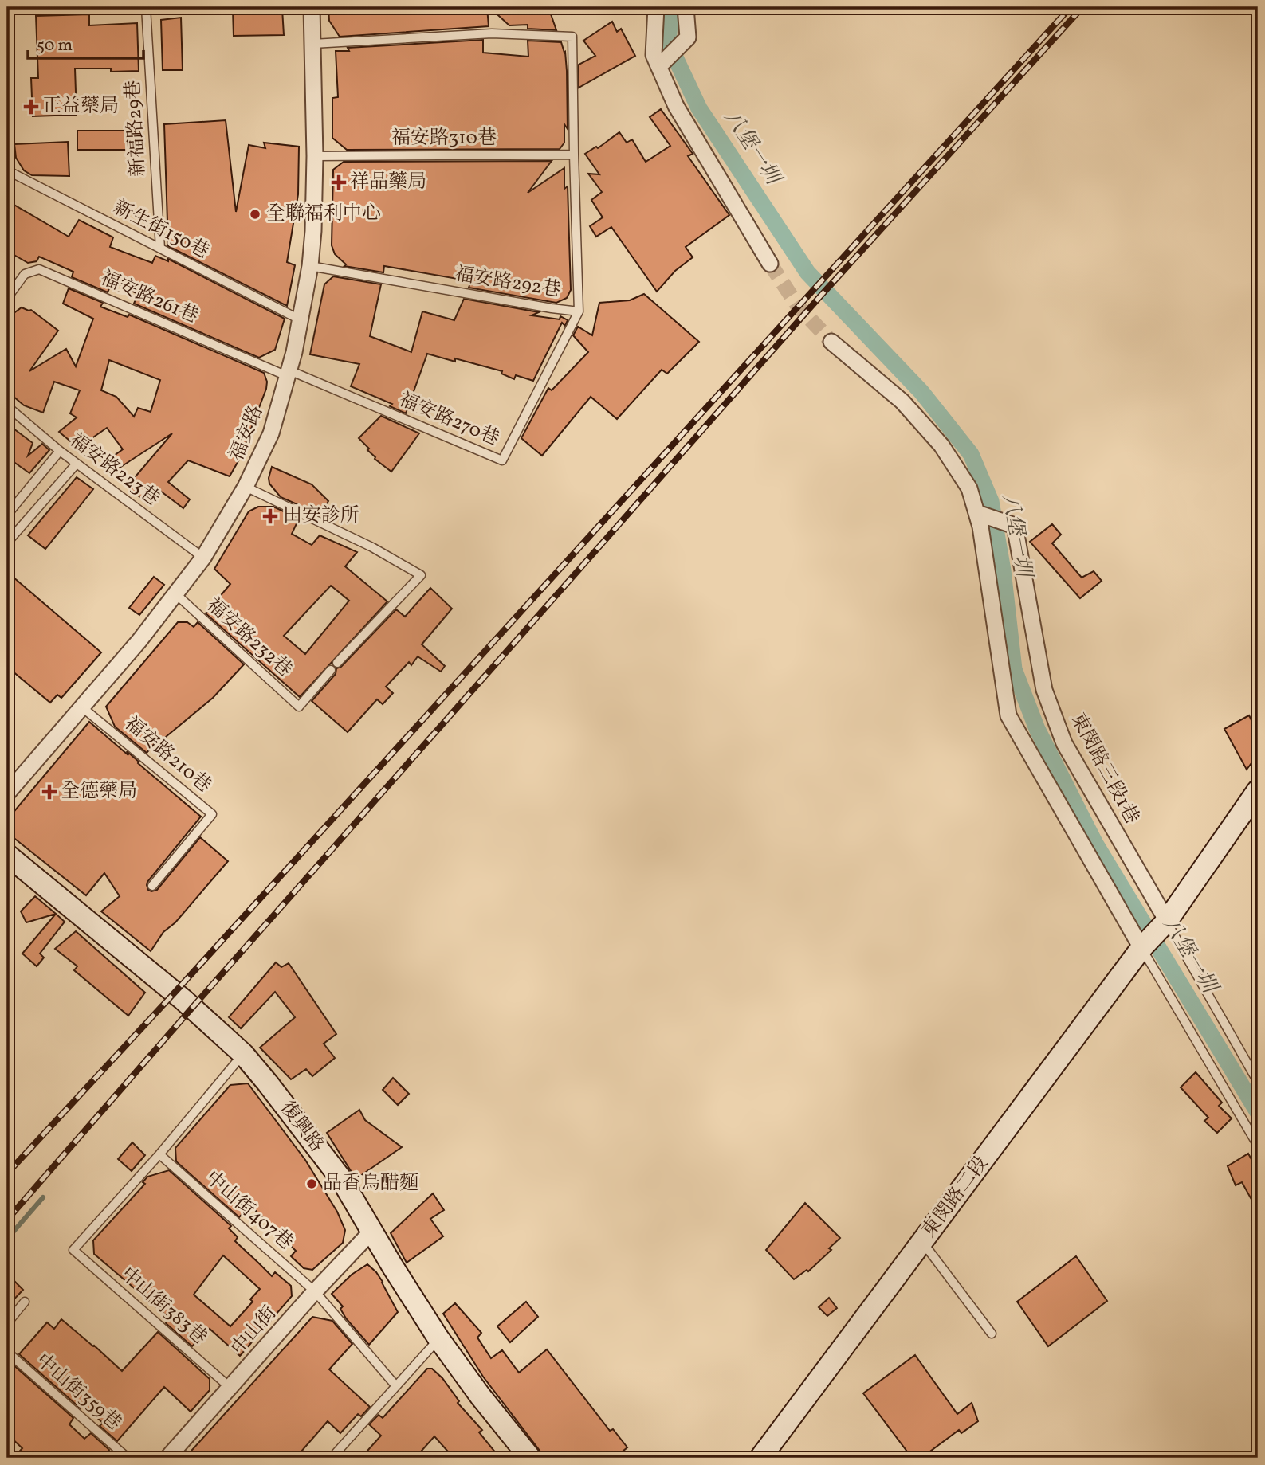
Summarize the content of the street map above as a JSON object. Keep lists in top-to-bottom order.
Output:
{
  "streets": {
    "main road": ["復興路", "東閔路二段"],
    "street": ["福安路", "東閔路三段1巷", "中山街"],
    "lane": [
      "新福路29巷",
      "福安路310巷",
      "新生街150巷",
      "福安路292巷",
      "福安路261巷",
      "福安路270巷",
      "福安路223巷",
      "福安路232巷",
      "福安路210巷",
      "中山街407巷",
      "中山街383巷",
      "中山街359巷"
    ]
  },
  "crossings": [
    ["新福路29巷", "新生街150巷"],
    ["福安路310巷", "福安路292巷"],
    ["福安路310巷", "福安路"],
    ["新生街150巷", "福安路"],
    ["福安路292巷", "福安路270巷"],
    ["福安路292巷", "福安路"],
    ["福安路261巷", "福安路270巷"],
    ["福安路261巷", "福安路"],
    ["福安路270巷", "福安路"],
    ["福安路", "福安路223巷"],
    ["福安路", "福安路232巷"],
    ["福安路", "福安路210巷"],
    ["東閔路三段1巷", "東閔路二段"],
    ["復興路", "中山街"],
    ["中山街407巷", "中山街383巷"],
    ["中山街407巷", "中山街"],
    ["中山街383巷", "中山街"]
  ],
  "water": ["八堡一圳"],
  "places": {
    "health": [
      "正益藥局",
      "祥品藥局",
      "田安診所",
      "全德藥局"
    ],
    "other": ["全聯福利中心", "品香烏醋麵"]
  },
  "scale_bar": "50 m"
}
